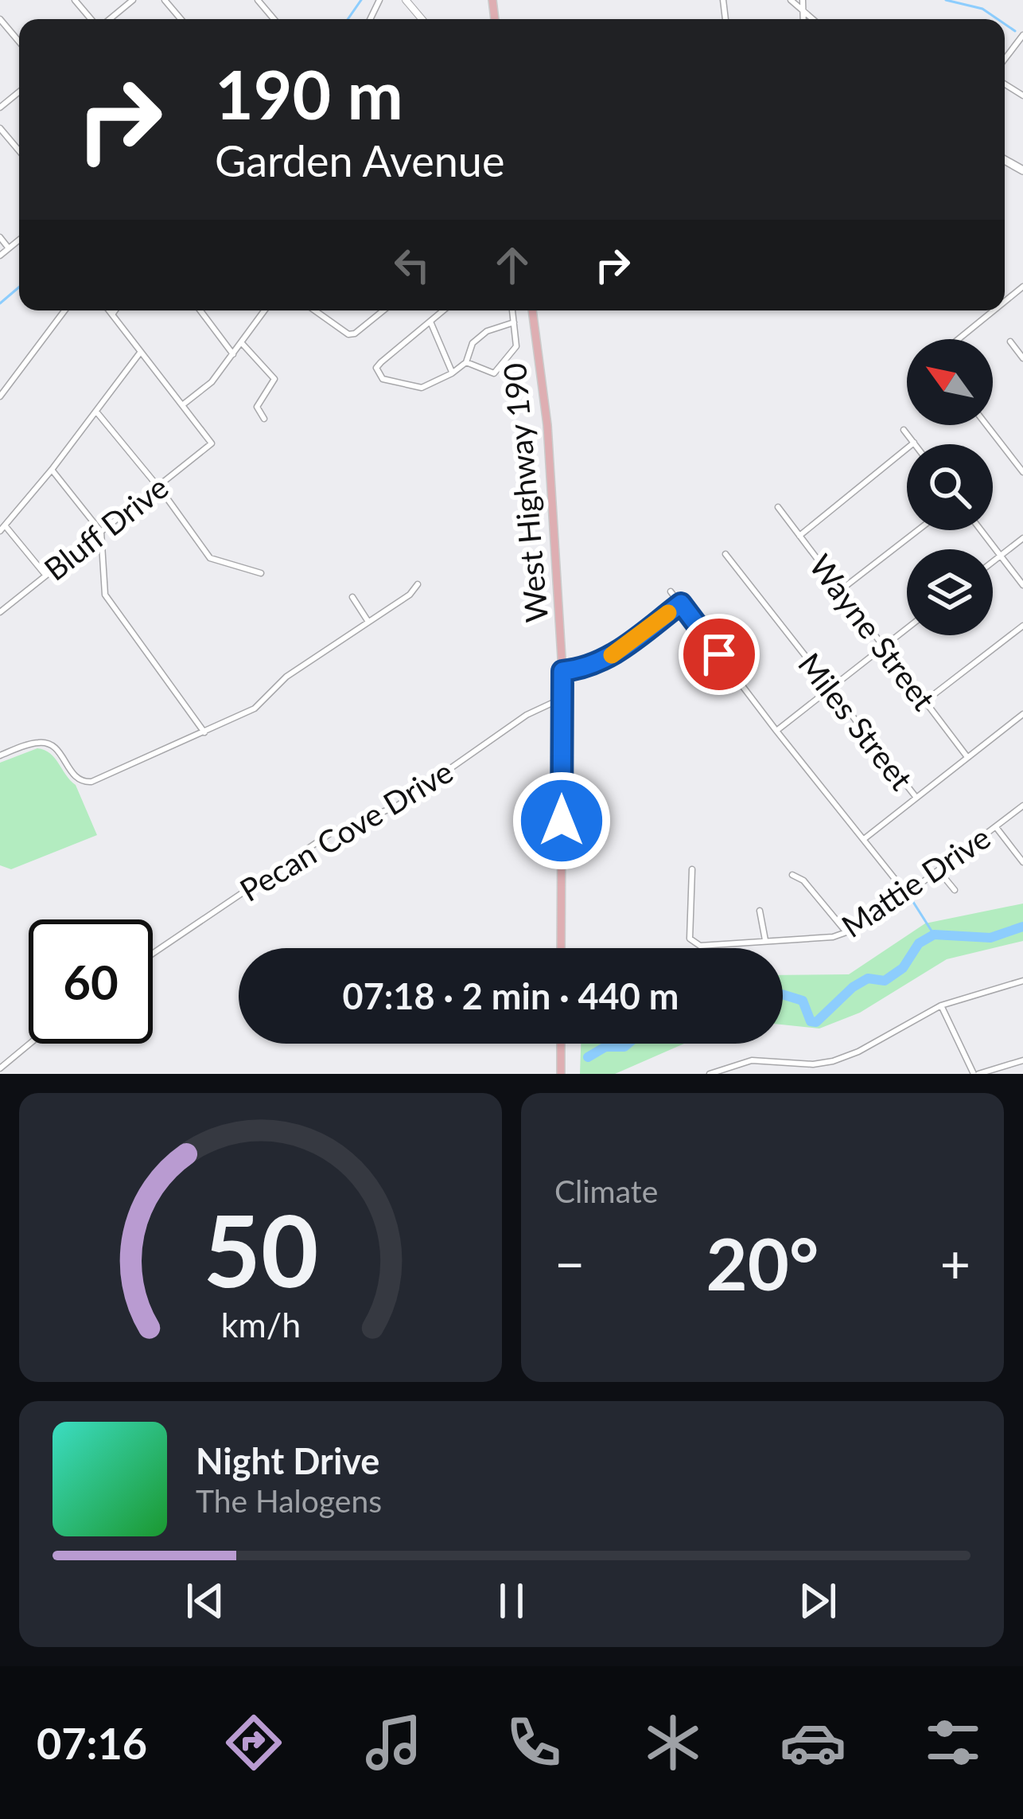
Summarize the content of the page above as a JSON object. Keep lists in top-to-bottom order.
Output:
{
  "streets": {
    "main road": ["West Highway 190"],
    "street": [
      "Bluff Drive",
      "Wayne Street",
      "Miles Street",
      "Pecan Cove Drive",
      "Mattie Drive"
    ]
  },
  "crossings": [
    ["West Highway 190", "Pecan Cove Drive"]
  ],
  "north": "top left",
  "page": {
    "turn": ["190 m", "Garden Avenue"],
    "limit": "60",
    "trip": "07:18 · 2 min · 440 m",
    "tile": "Climate",
    "heat": ["−", "20°", "+"],
    "song": ["Night Drive", "The Halogens"],
    "tabs": "07:16",
    "gauge": ["50", "km/h"]
  }
}
